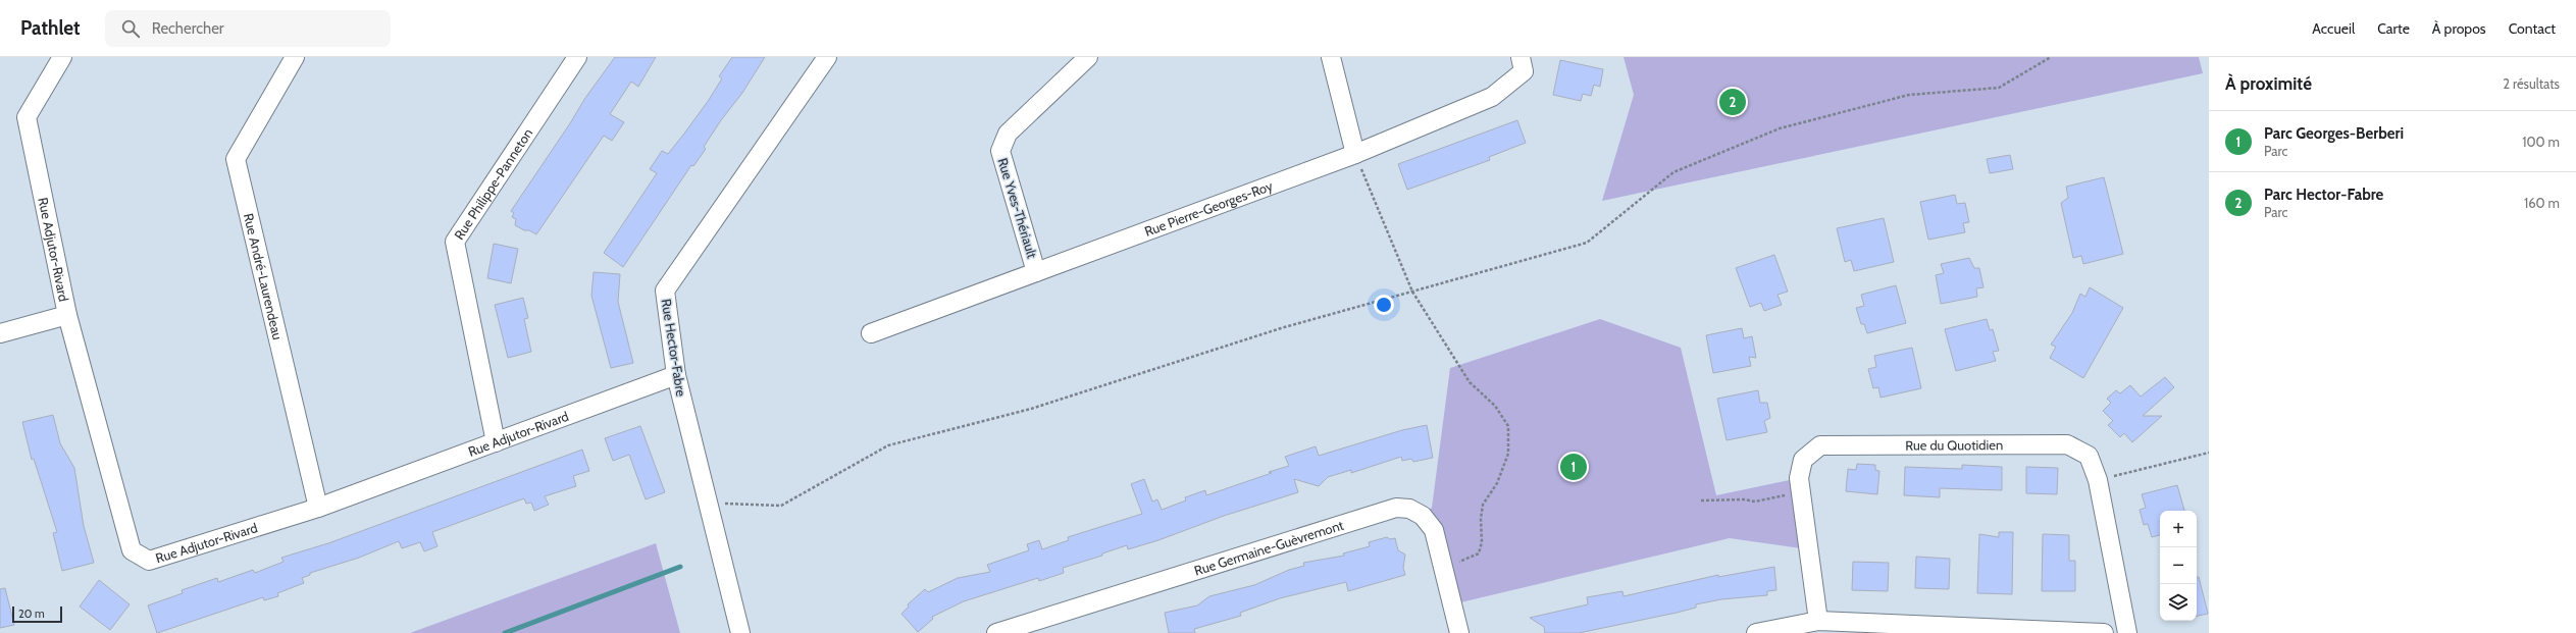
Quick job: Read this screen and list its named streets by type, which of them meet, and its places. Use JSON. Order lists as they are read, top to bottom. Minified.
{"streets":{"street":["Rue Philippe-Panneton","Rue Yves-Thériault","Rue Pierre-Georges-Roy","Rue Adjutor-Rivard","Rue André-Laurendeau","Rue Hector-Fabre","Rue du Quotidien","Rue Germaine-Guèvremont"]},"crossings":[["Rue Philippe-Panneton","Rue Adjutor-Rivard"],["Rue Yves-Thériault","Rue Pierre-Georges-Roy"],["Rue Adjutor-Rivard","Rue André-Laurendeau"],["Rue Adjutor-Rivard","Rue Hector-Fabre"]],"scale_bar":"20 m","page":{"header":"Pathlet","search":"Rechercher","nav":["Accueil","Carte","À propos","Contact"],"heading":["À proximité","2 résultats"],"pins":["2","1"],"list":[{"mark":"1","name":"Parc Georges-Berberi","note":"Parc","value":"100 m"},{"mark":"2","name":"Parc Hector-Fabre","note":"Parc","value":"160 m"}],"map_buttons":["+","−"],"scale":"20 m"}}
